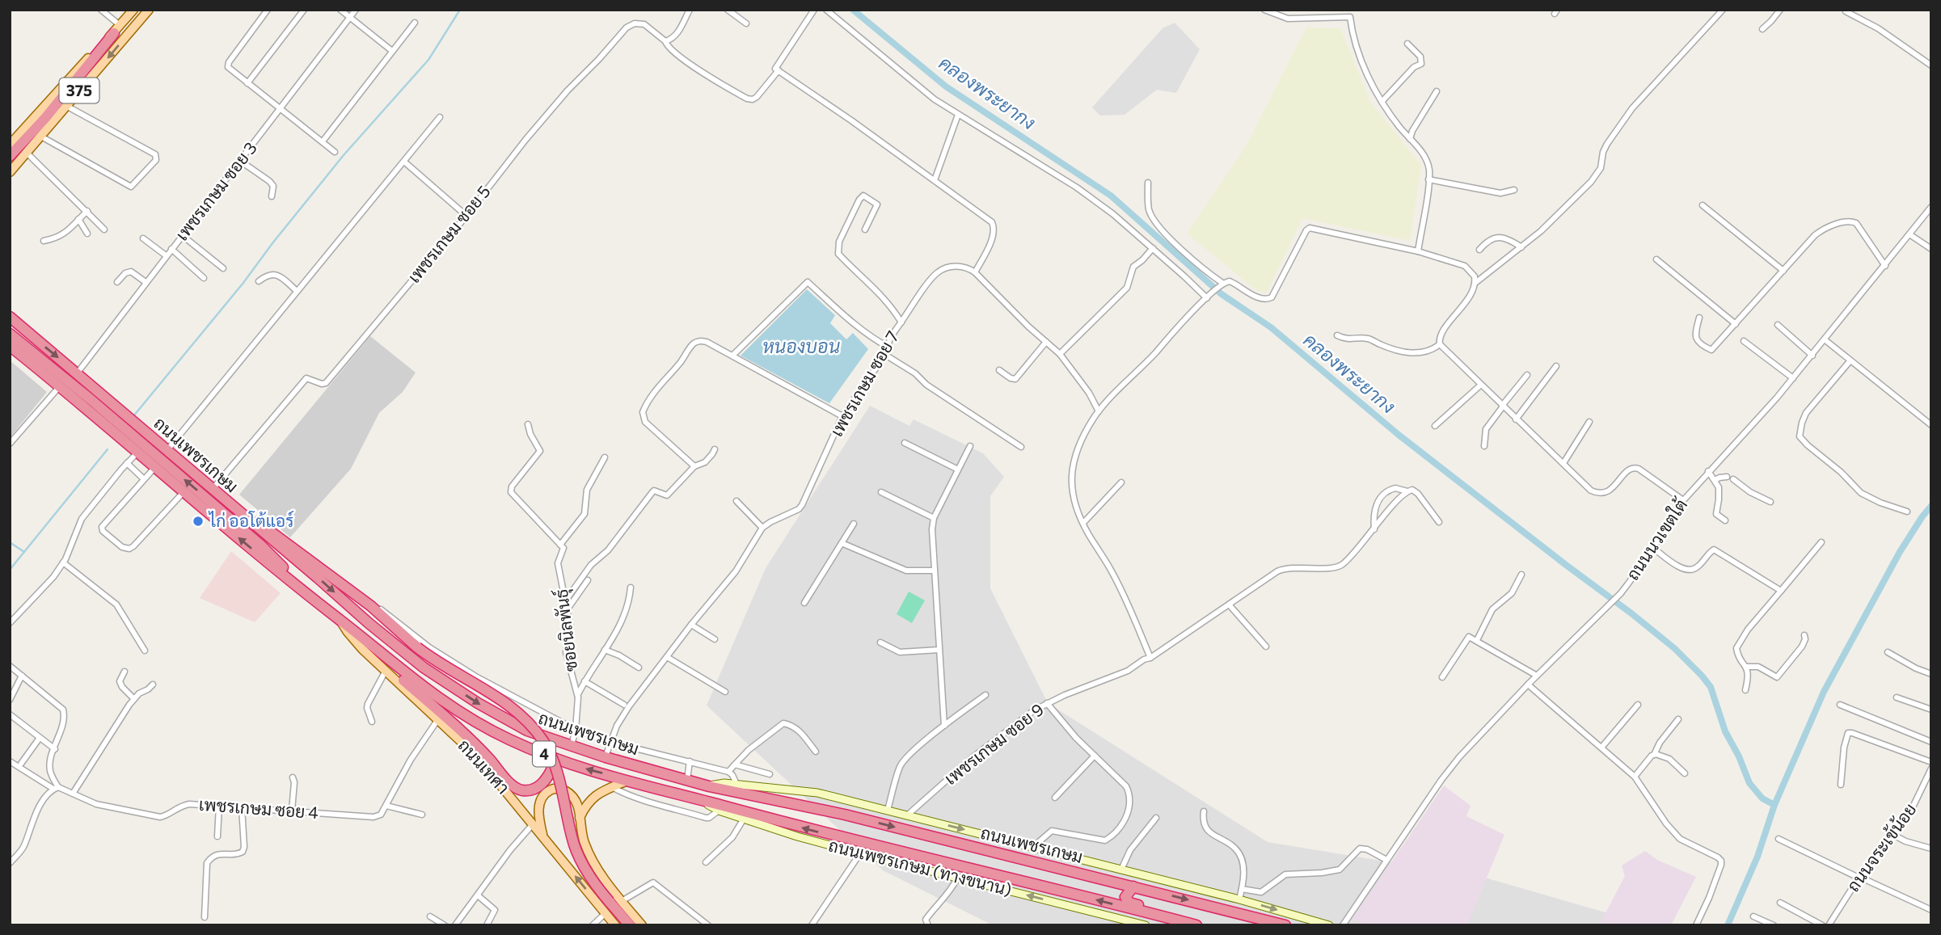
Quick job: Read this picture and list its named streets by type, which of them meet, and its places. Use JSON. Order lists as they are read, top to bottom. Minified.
{"streets":{"highway":["ถนนเพชรเกษม","4"],"main road":["375","ถนนเทศา","ถนนเพชรเกษม (ทางขนาน)"],"street":["เพชรเกษม ซอย 3","เพชรเกษม ซอย 5","เพชรเกษม ซอย 7","ถนนนวเขตใต้","ซอยนิลพันธุ์","เพชรเกษม ซอย 9","เพชรเกษม ซอย 4","ถนนจระเข้น้อย"]},"crossings":[["เพชรเกษม ซอย 3","ถนนเพชรเกษม"],["เพชรเกษม ซอย 5","ถนนเพชรเกษม"],["ถนนเพชรเกษม","ซอยนิลพันธุ์"],["ถนนเพชรเกษม","4"],["ถนนเพชรเกษม","ถนนเทศา"],["ถนนเพชรเกษม","ถนนเพชรเกษม (ทางขนาน)"],["เพชรเกษม ซอย 9","4"]],"water":["คลองพระยากง","หนองบอน"],"places":["ไก่ ออโต้แอร์"]}
